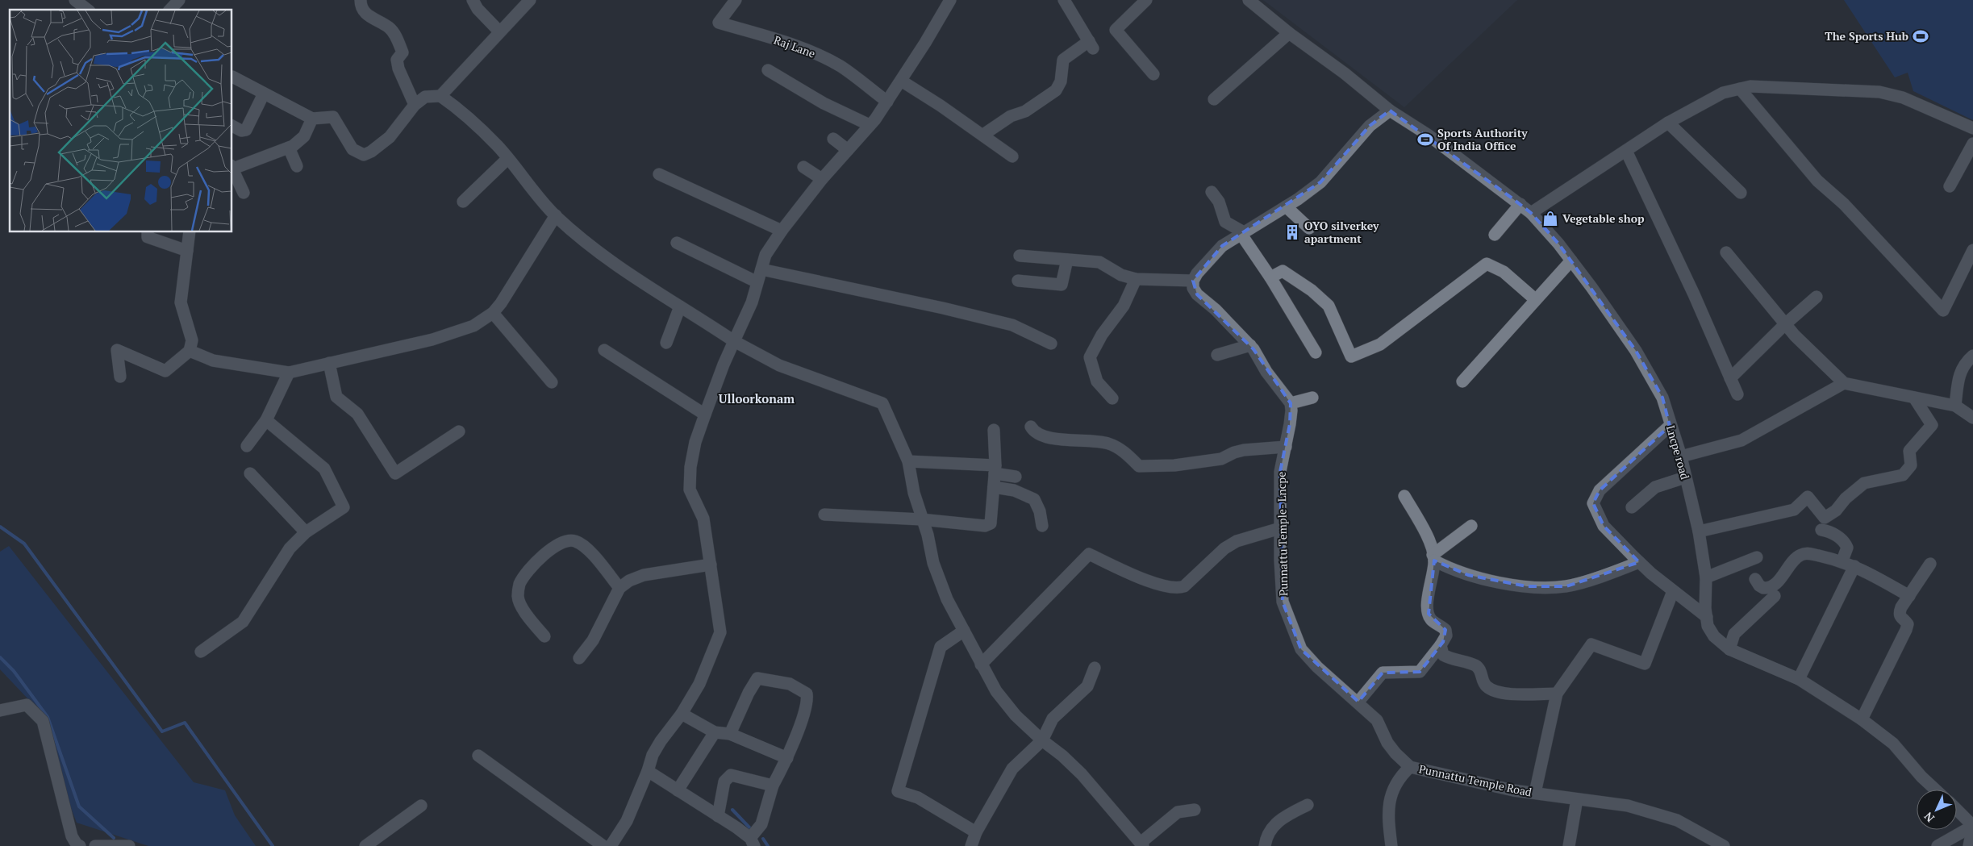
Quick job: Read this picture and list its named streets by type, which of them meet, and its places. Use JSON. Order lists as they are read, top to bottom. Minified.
{"streets":{"street":["Raj Lane","Lncpe road","Punnattu Temple- Lncpe","Punnattu Temple Road"]},"crossings":[["Punnattu Temple- Lncpe","Punnattu Temple Road"]],"districts":["Ulloorkonam"],"places":{"sports":["The Sports Hub","Sports Authority Of India Office"],"shop":["Vegetable shop"],"building":["OYO silverkey apartment"]},"north":"bottom left"}
